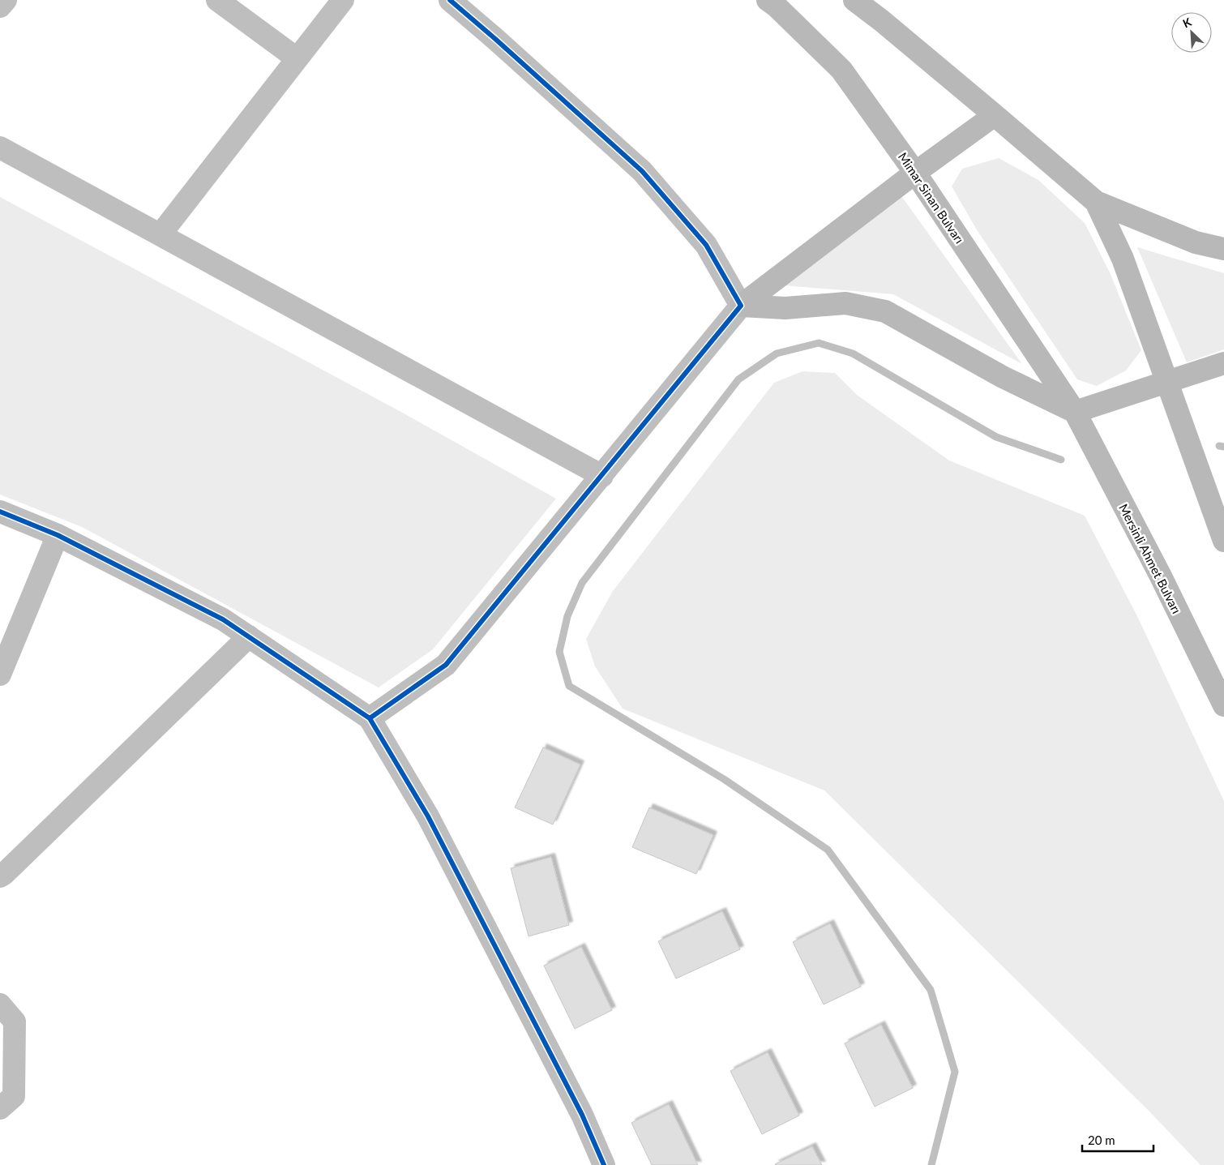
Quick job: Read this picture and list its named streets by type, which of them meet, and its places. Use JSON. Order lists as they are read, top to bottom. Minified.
{"streets":{"main road":["Mimar Sinan Bulvarı","Mersinli Ahmet Bulvarı"]},"crossings":[["Mimar Sinan Bulvarı","Mersinli Ahmet Bulvarı"]],"scale_bar":"20 m","north":"top left"}
